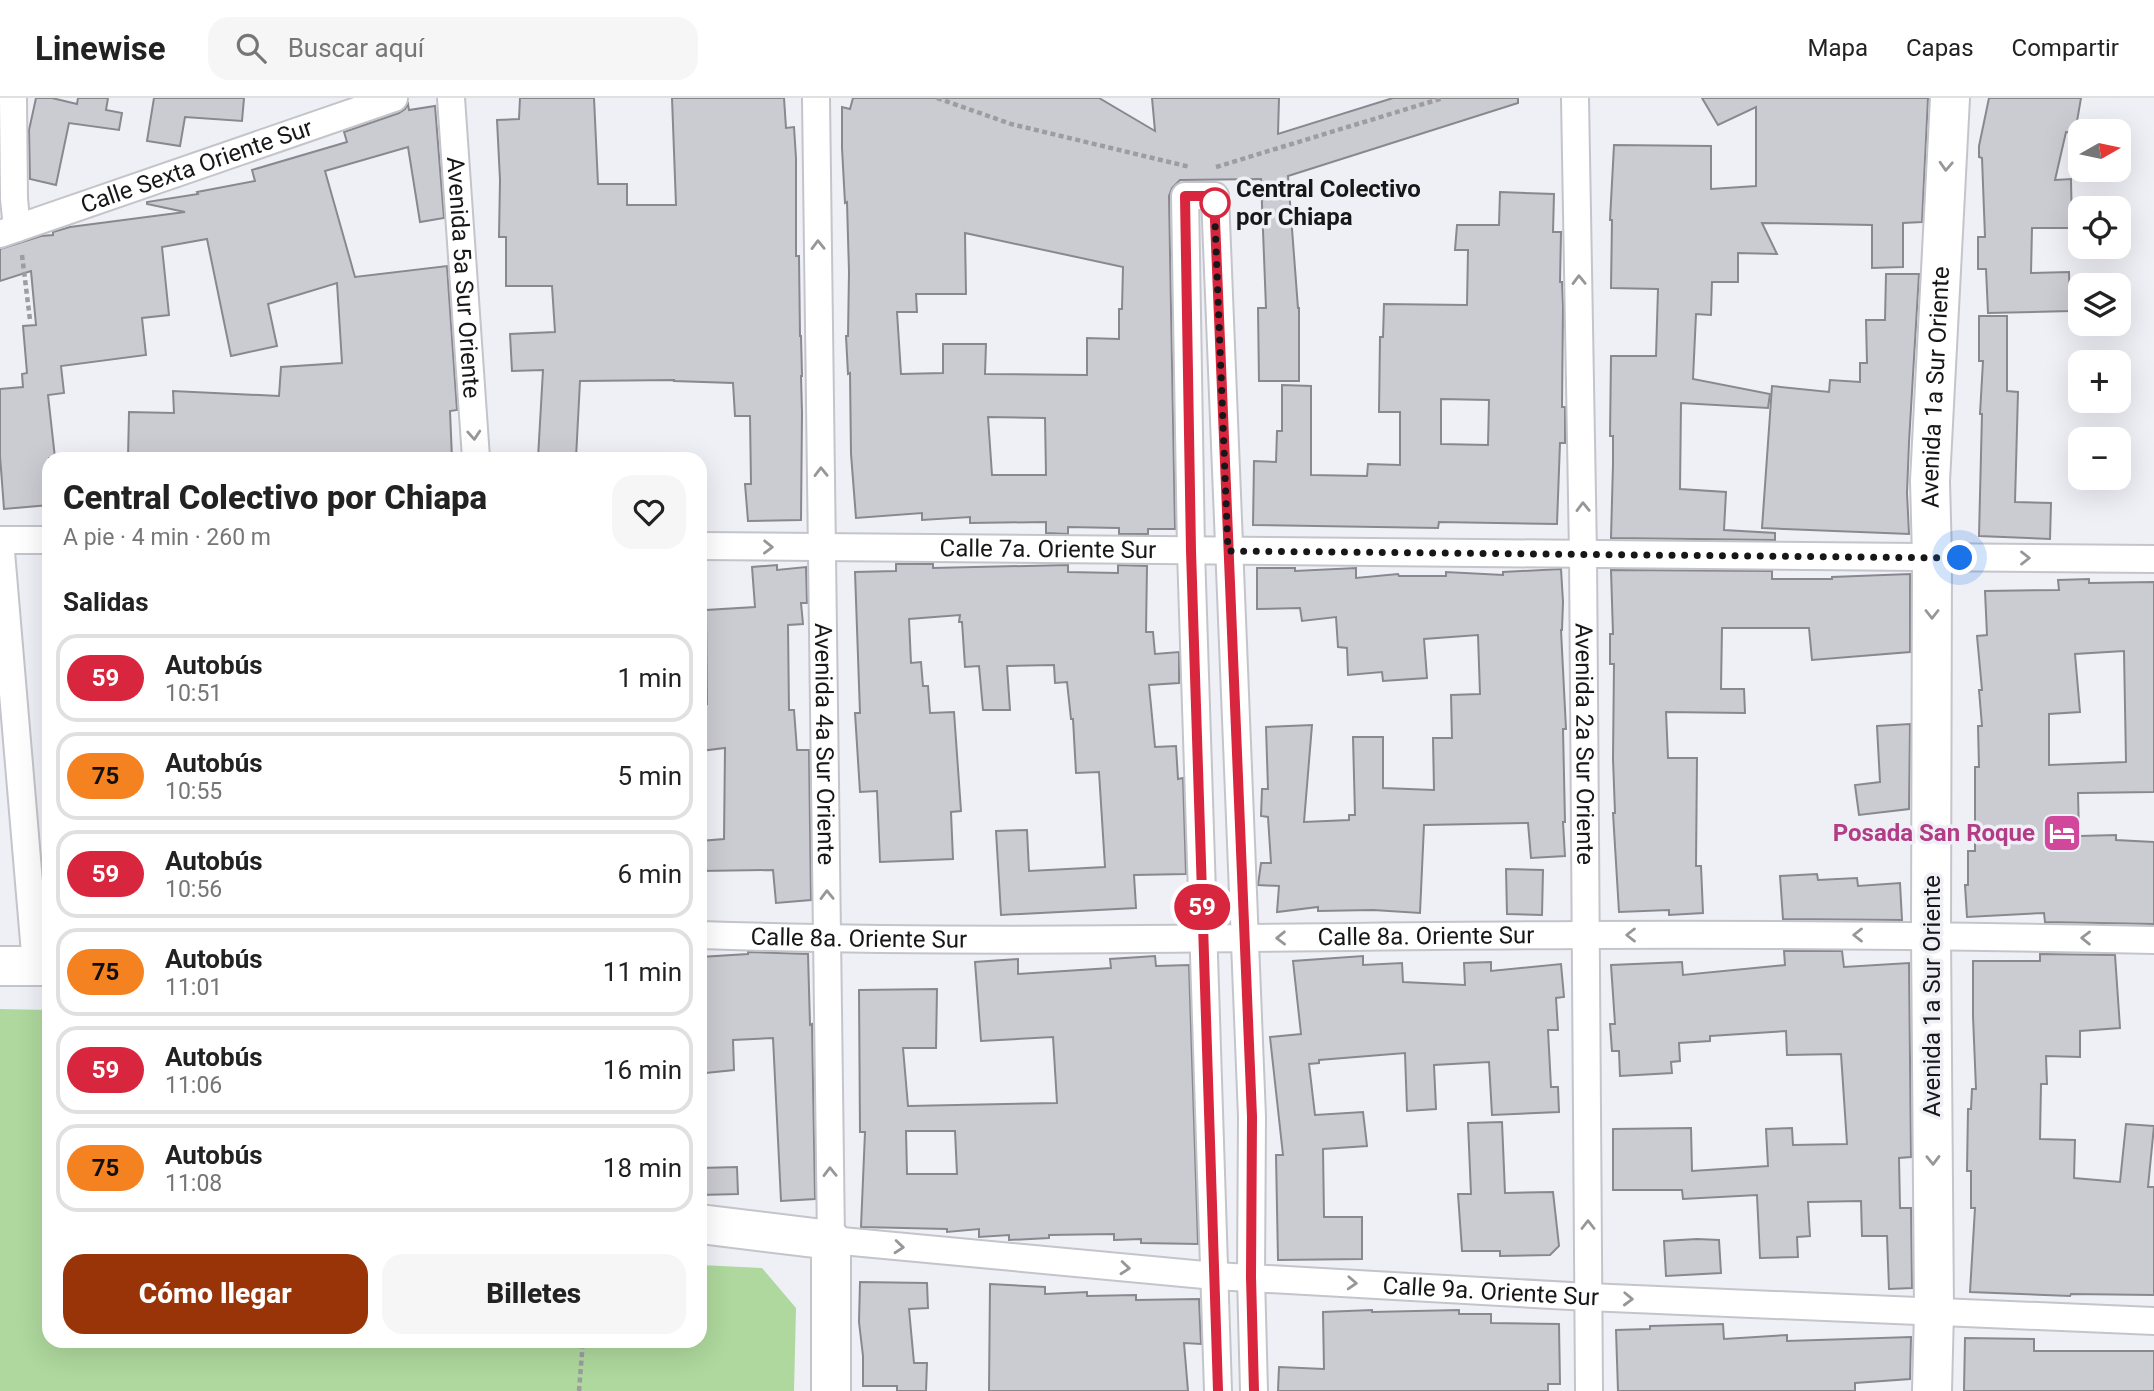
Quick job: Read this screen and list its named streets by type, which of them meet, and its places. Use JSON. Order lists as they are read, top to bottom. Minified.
{"streets":{"street":["Calle Sexta Oriente Sur","Avenida 5a Sur Oriente","Avenida 1a Sur Oriente","Calle 7a. Oriente Sur","Avenida 4a Sur Oriente","Avenida 2a Sur Oriente","Calle 8a. Oriente Sur","Calle 9a. Oriente Sur"]},"crossings":[["Avenida 1a Sur Oriente","Calle 7a. Oriente Sur"],["Avenida 1a Sur Oriente","Calle 8a. Oriente Sur"],["Avenida 1a Sur Oriente","Calle 9a. Oriente Sur"],["Calle 7a. Oriente Sur","Avenida 4a Sur Oriente"],["Calle 7a. Oriente Sur","Avenida 2a Sur Oriente"],["Avenida 4a Sur Oriente","Calle 8a. Oriente Sur"],["Avenida 4a Sur Oriente","Calle 9a. Oriente Sur"],["Avenida 2a Sur Oriente","Calle 8a. Oriente Sur"],["Avenida 2a Sur Oriente","Calle 9a. Oriente Sur"]],"one_way":["Avenida 5a Sur Oriente","Avenida 1a Sur Oriente","Avenida 4a Sur Oriente","Avenida 2a Sur Oriente","Calle 8a. Oriente Sur","Calle 9a. Oriente Sur"],"places":{"other":["Central Colectivo por Chiapa"],"hotel":["Posada San Roque"]},"lines":["bus line 59"],"north":"right","page":{"header":"Linewise","search":"Buscar aquí","nav":["Mapa","Capas","Compartir"],"on_map":"59","map_buttons":["+","−"],"heading":[["Central Colectivo por Chiapa","A pie · 4 min · 260 m"],"Salidas"],"list":[{"mark":"59","name":"Autobús","note":"10:51","value":"1 min"},{"mark":"75","name":"Autobús","note":"10:55","value":"5 min"},{"mark":"59","name":"Autobús","note":"10:56","value":"6 min"},{"mark":"75","name":"Autobús","note":"11:01","value":"11 min"},{"mark":"59","name":"Autobús","note":"11:06","value":"16 min"},{"mark":"75","name":"Autobús","note":"11:08","value":"18 min"}],"buttons":["Cómo llegar","Billetes"]}}
